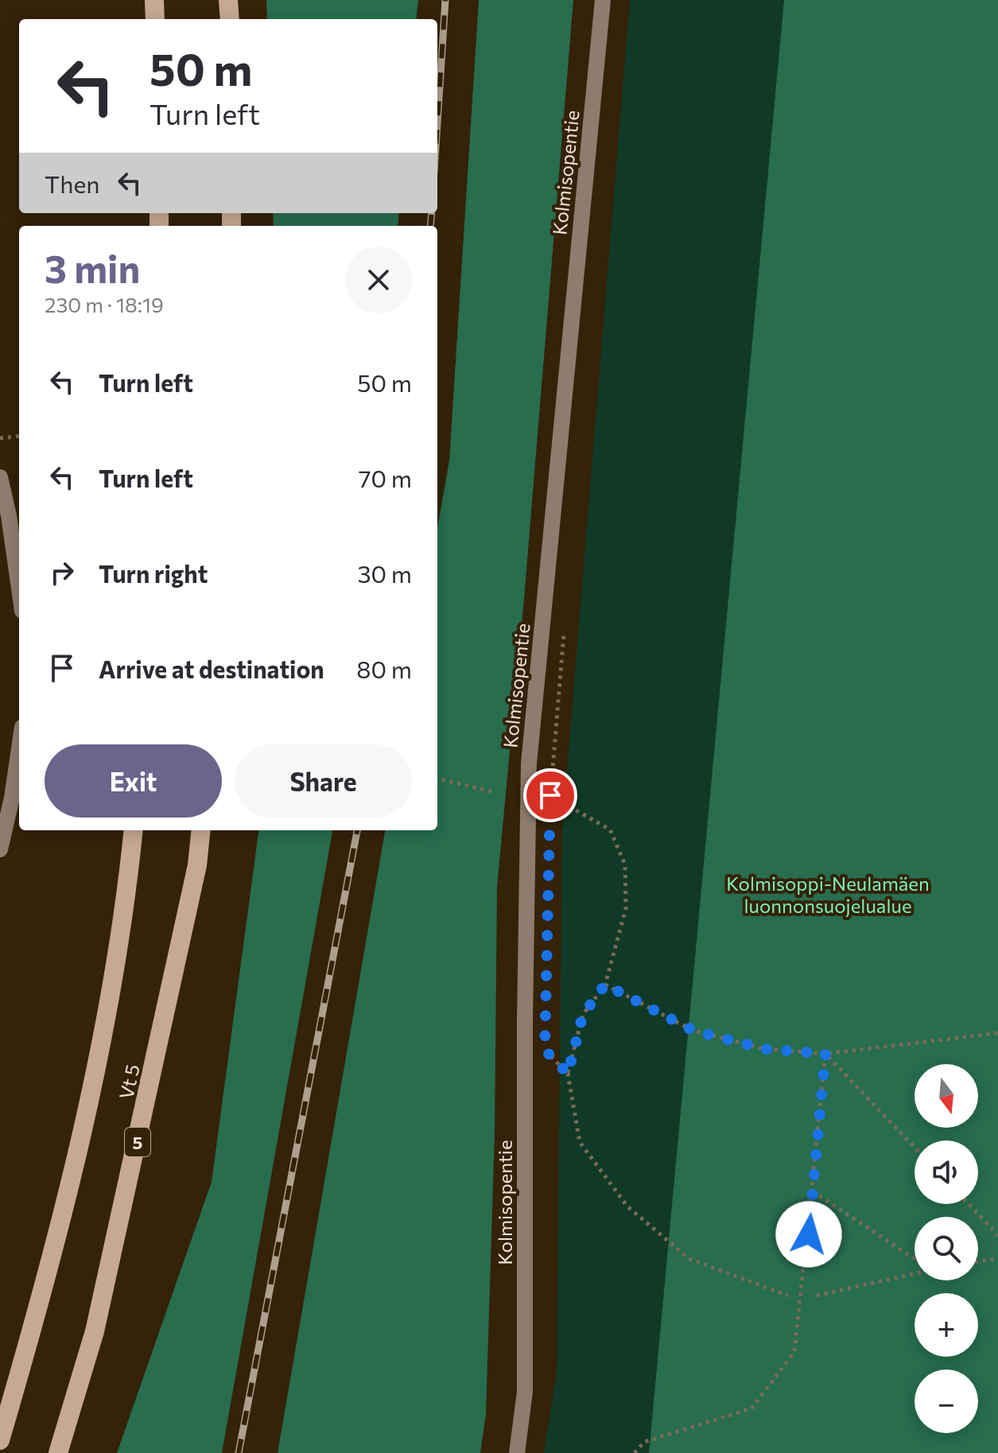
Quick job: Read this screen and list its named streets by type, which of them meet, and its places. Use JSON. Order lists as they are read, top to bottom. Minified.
{"streets":{"highway":["Vt 5","5"],"main road":["Kolmisopentie"]},"parks":["Kolmisoppi-Neulamäen luonnonsuojelualue"],"north":"bottom","page":{"turn":["50 m","Turn left"],"then":"Then","heading":["3 min","230 m · 18:19"],"list":[{"name":"Turn left","value":"50 m"},{"name":"Turn left","value":"70 m"},{"name":"Turn right","value":"30 m"},{"name":"Arrive at destination","value":"80 m"}],"buttons":["Exit","Share"],"map_buttons":["+","−"]}}
